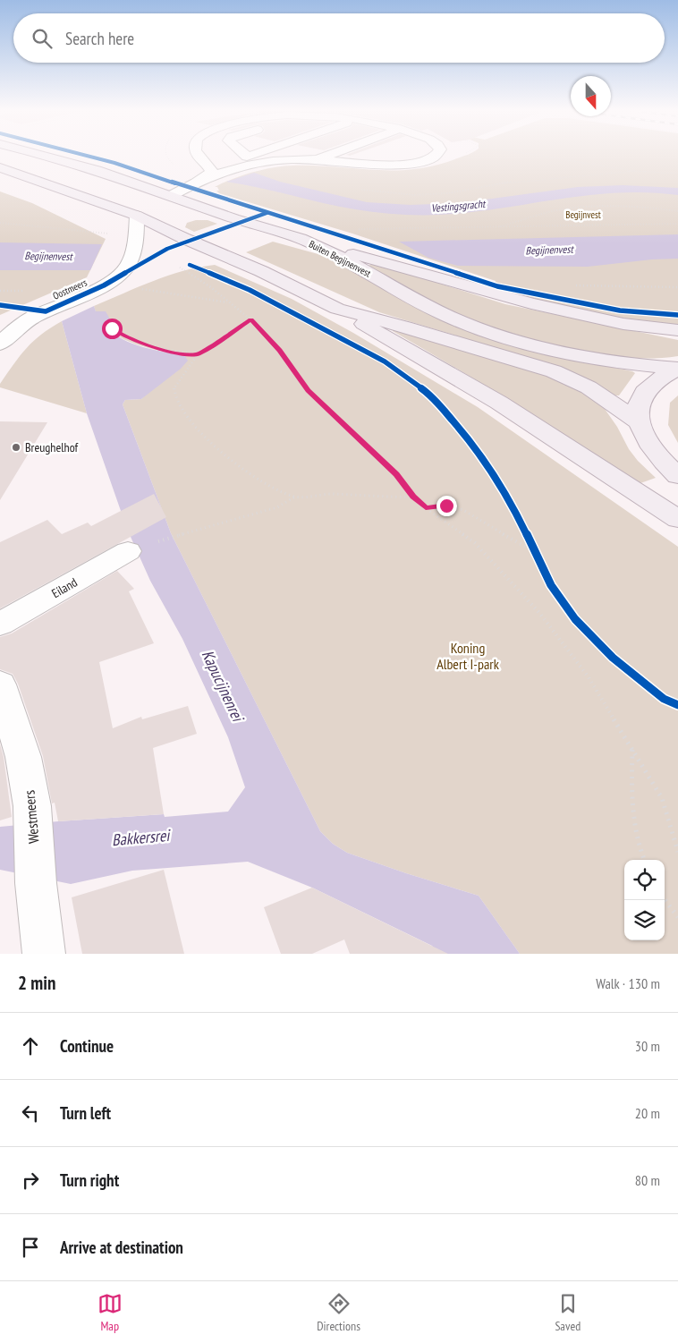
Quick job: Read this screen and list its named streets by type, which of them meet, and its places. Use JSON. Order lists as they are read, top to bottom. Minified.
{"streets":{"main road":["Buiten Begijnenvest"],"street":["Oostmeers","Eiland","Westmeers"]},"water":["Vestingsgracht","Begijnenvest","Kapucijnenrei","Bakkersrei"],"parks":["Begijnvest","Koning Albert I-park"],"places":["Breughelhof"],"north":"bottom","page":{"search":"Search here","heading":["2 min","Walk · 130 m"],"list":[["Continue","30 m"],["Turn left","20 m"],["Turn right","80 m"],"Arrive at destination"],"nav":["Map","Directions","Saved"]}}
